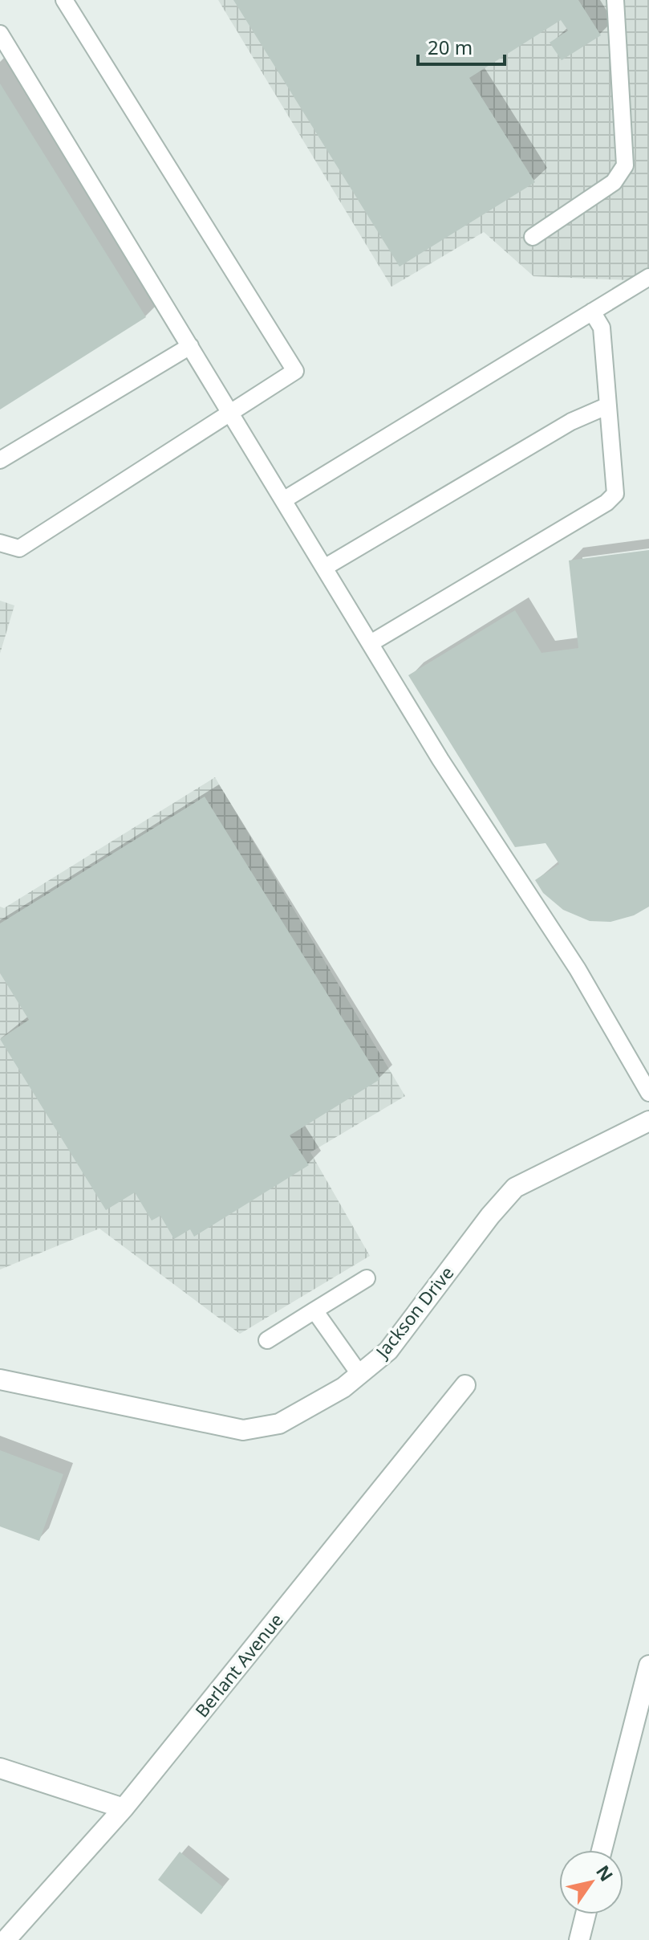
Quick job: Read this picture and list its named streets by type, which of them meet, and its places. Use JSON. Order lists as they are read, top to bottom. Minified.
{"streets":{"street":["Jackson Drive","Berlant Avenue"]},"scale_bar":"20 m","north":"top right"}
